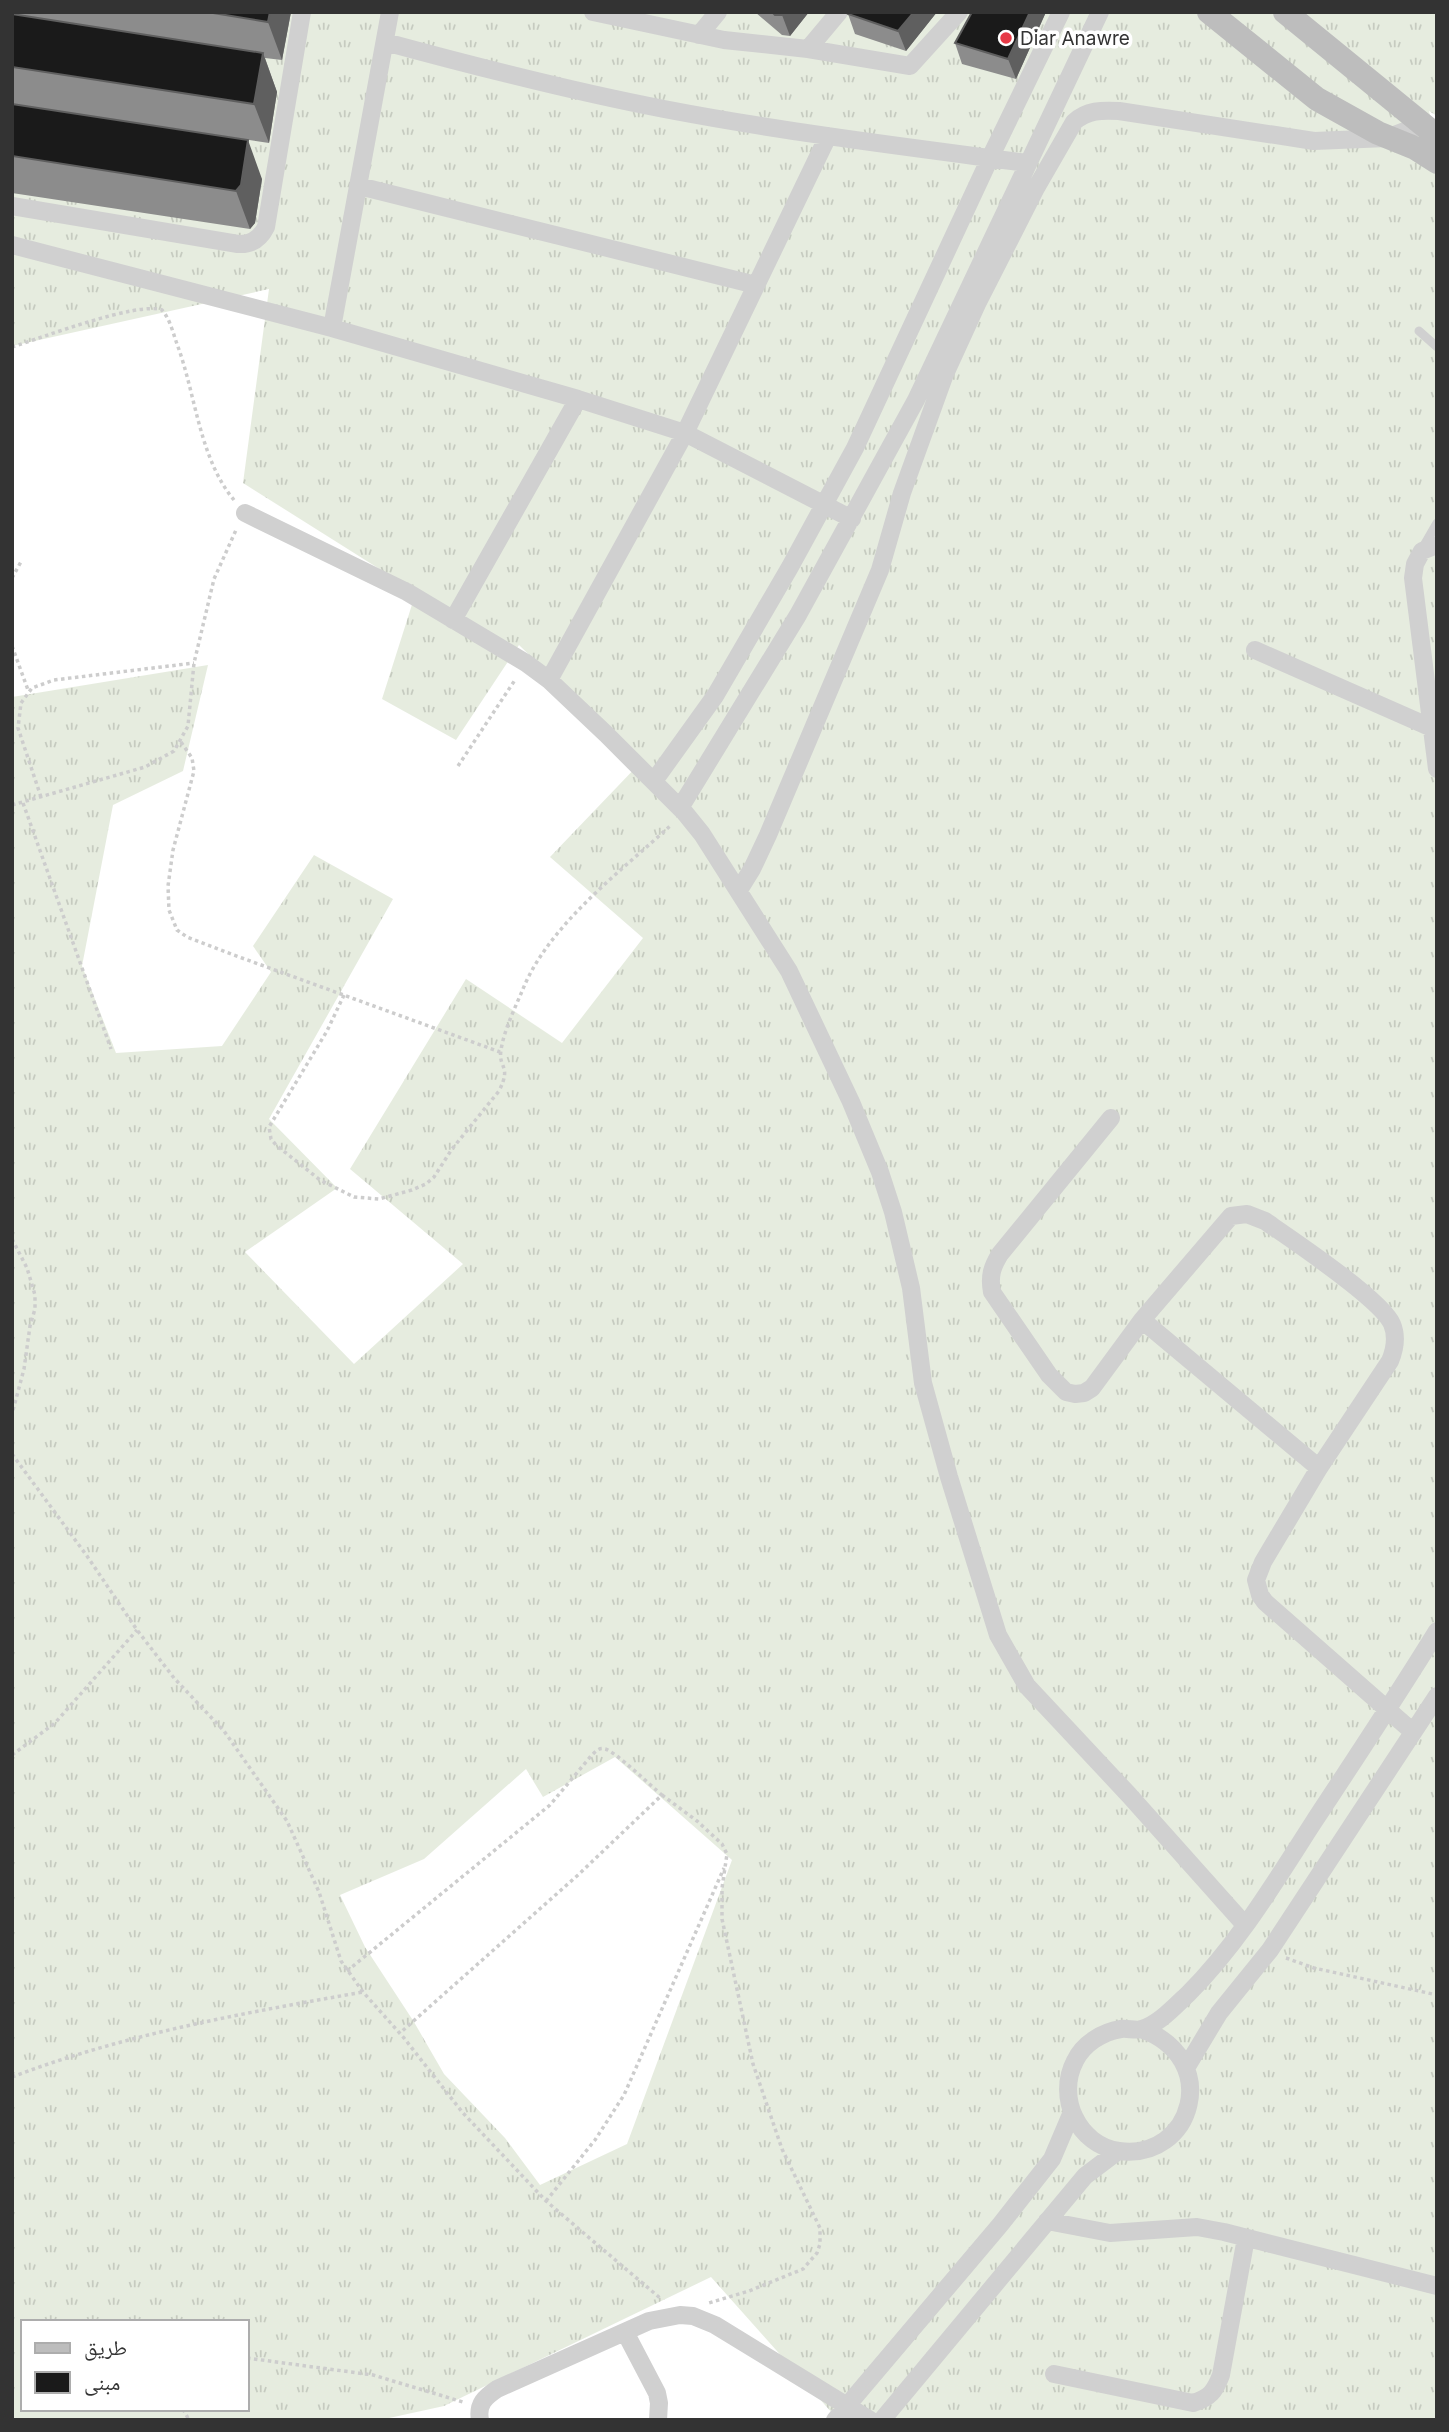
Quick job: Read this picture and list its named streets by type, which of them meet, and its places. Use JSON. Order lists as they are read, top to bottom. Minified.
{"places":["Diar Anawre"],"legend":["طريق","مبنى"]}
